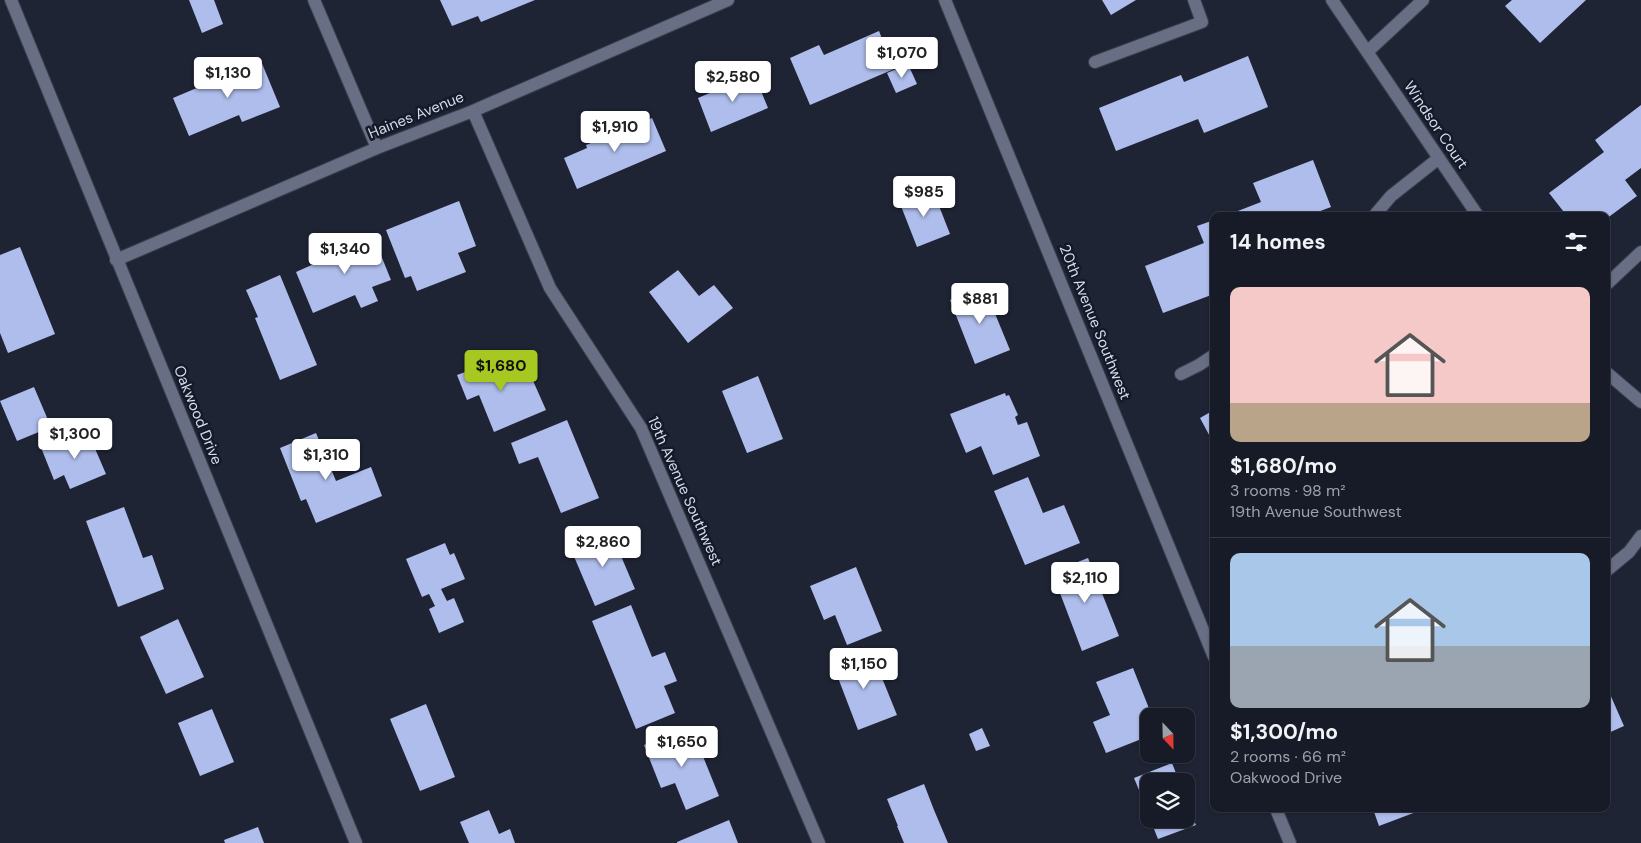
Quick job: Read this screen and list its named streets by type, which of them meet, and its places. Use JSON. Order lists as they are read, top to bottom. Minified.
{"streets":{"street":["Haines Avenue","Windsor Court","20th Avenue Southwest","Oakwood Drive","19th Avenue Southwest"]},"crossings":[["Haines Avenue","Oakwood Drive"],["Haines Avenue","19th Avenue Southwest"]],"north":"bottom","page":{"price":["$1,070","$1,130","$2,580","$1,910","$985","$1,340","$881","$1,680","$1,300","$1,310","$2,860","$2,110","$1,150","$1,650"],"heading":"14 homes","list":[{"name":"$1,680/mo","note":"3 rooms · 98 m² · 19th Avenue Southwest"},{"name":"$1,300/mo","note":"2 rooms · 66 m² · Oakwood Drive"}]}}
